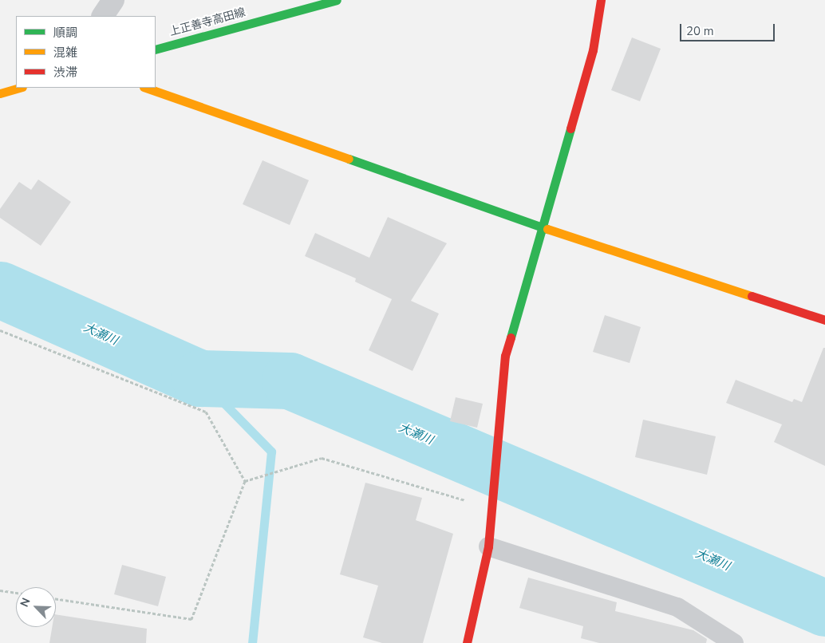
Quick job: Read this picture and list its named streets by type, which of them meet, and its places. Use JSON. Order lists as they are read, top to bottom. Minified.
{"streets":{"street":["上正善寺高田線"]},"water":["大瀬川"],"legend":["順調","混雑","渋滞"],"scale_bar":"20 m","north":"top left"}
